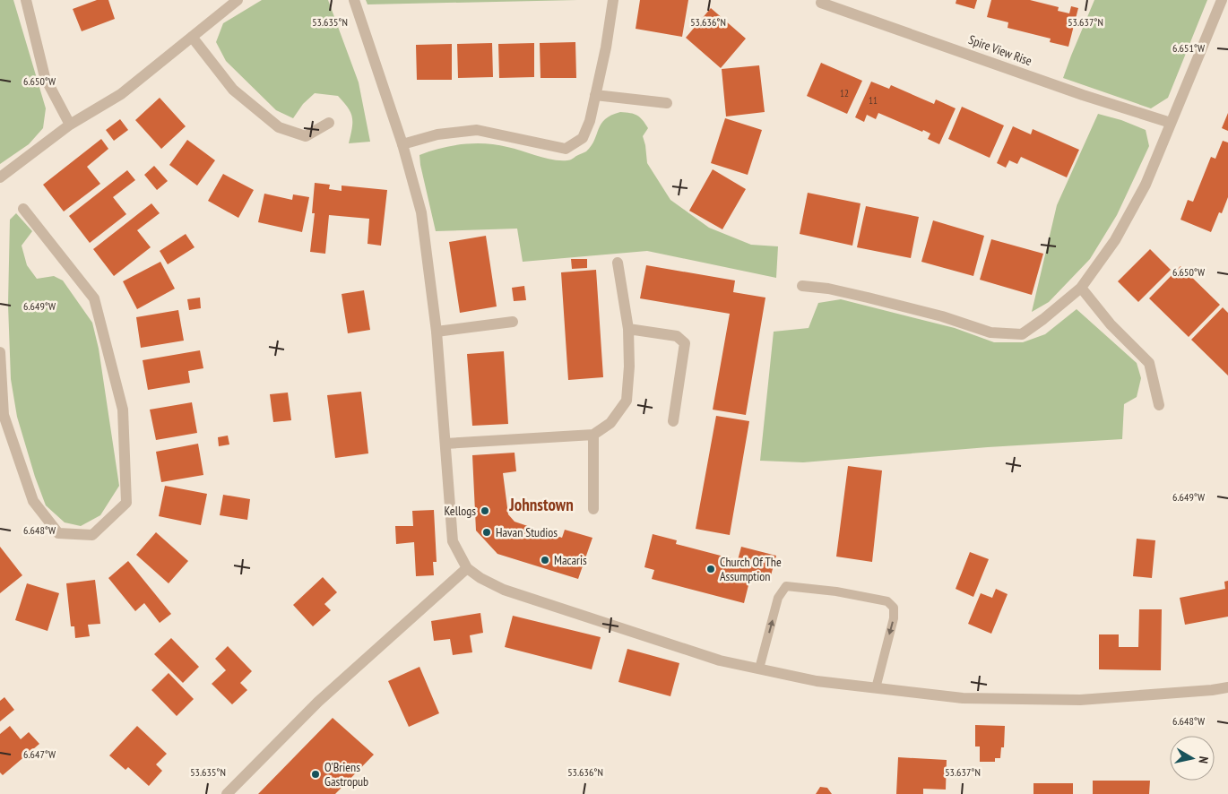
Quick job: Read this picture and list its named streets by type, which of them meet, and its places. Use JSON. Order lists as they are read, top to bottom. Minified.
{"streets":{"street":["Spire View Rise"]},"districts":["Johnstown"],"places":["Kellogs","Havan Studios","Macaris","Church Of The Assumption","O'Briens Gastropub"],"house_numbers":["12","11"],"north":"right","coordinates":["53.635°N","53.636°N","53.637°N","6.651°W","6.650°W","6.649°W","6.648°W","6.647°W"]}
